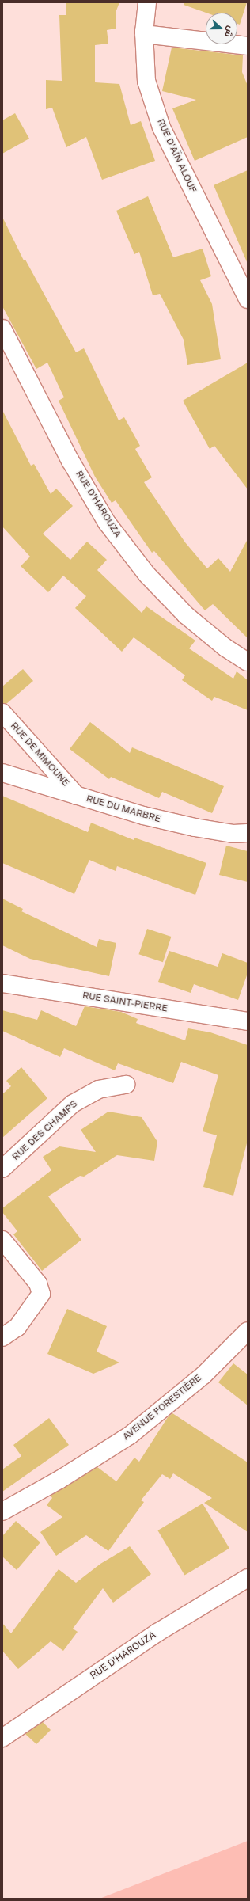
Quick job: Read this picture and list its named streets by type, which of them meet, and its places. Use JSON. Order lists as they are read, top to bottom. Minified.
{"streets":{"street":["RUE D'AÏN ALOUF","RUE D'HAROUZA","RUE DE MIMOUNE","RUE DU MARBRE","RUE SAINT-PIERRE","RUE DES CHAMPS","AVENUE FORESTIÈRE"]},"crossings":[["RUE DE MIMOUNE","RUE DU MARBRE"]],"north":"right"}
